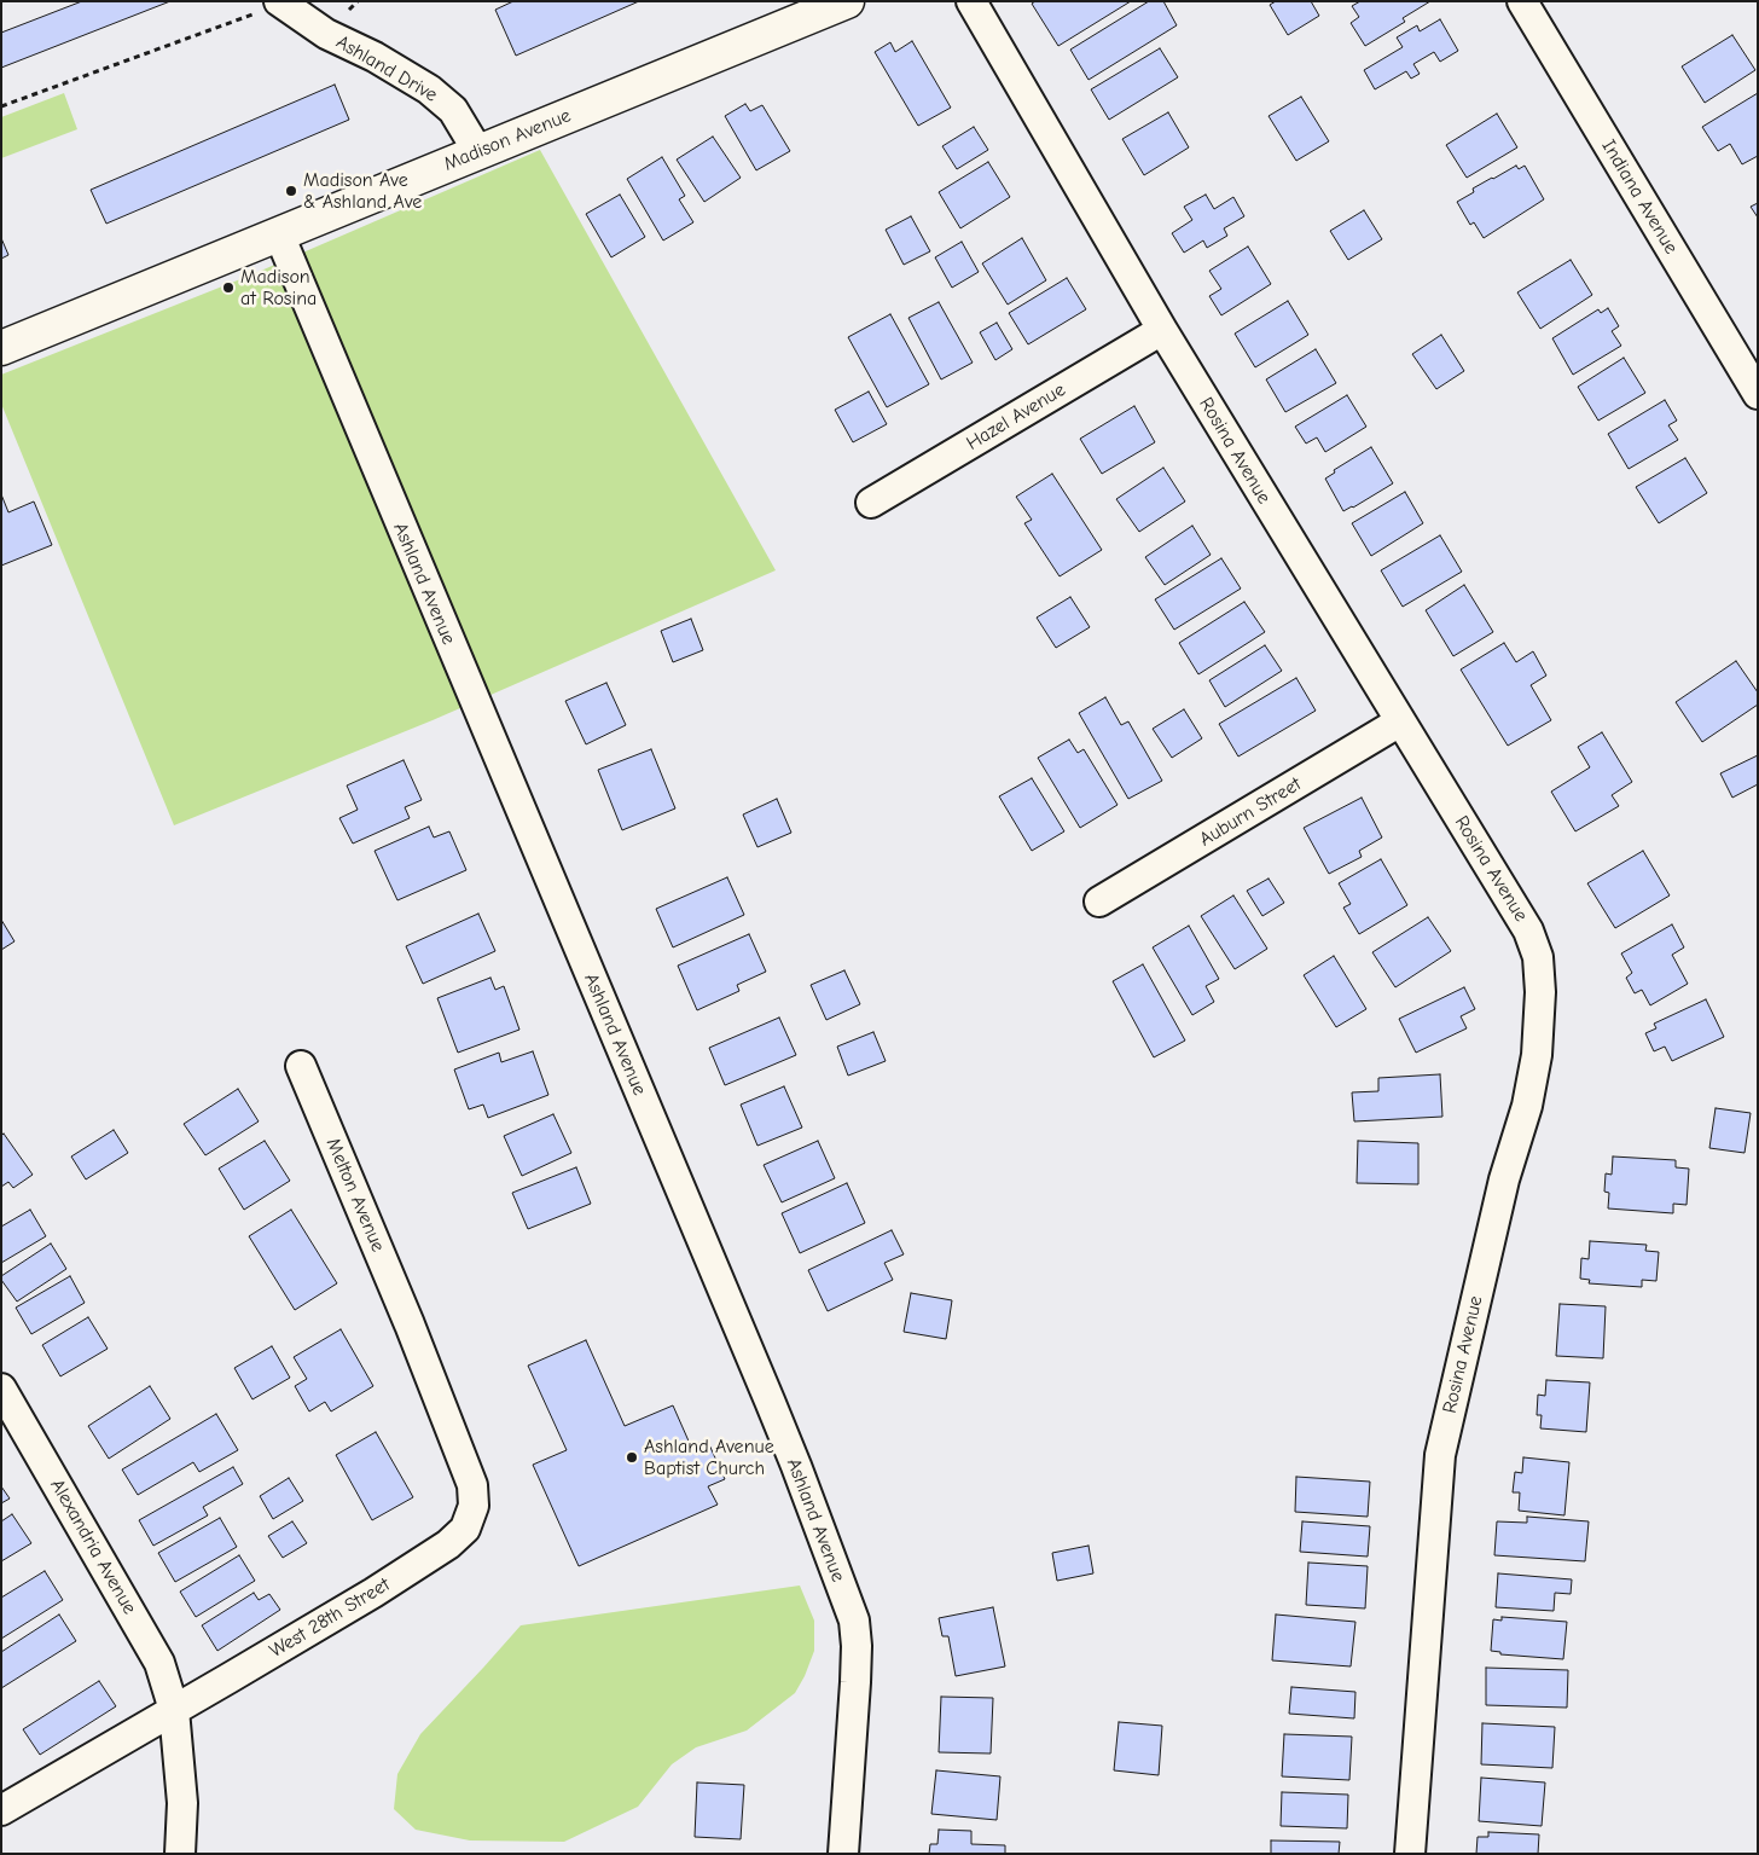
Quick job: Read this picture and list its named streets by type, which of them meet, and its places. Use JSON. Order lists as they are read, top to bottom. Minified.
{"streets":{"main road":["Madison Avenue"],"street":["Ashland Drive","Indiana Avenue","Hazel Avenue","Rosina Avenue","Ashland Avenue","Auburn Street","Melton Avenue","Alexandria Avenue","West 28th Street"]},"crossings":[["Ashland Drive","Madison Avenue"],["Madison Avenue","Ashland Avenue"],["Hazel Avenue","Rosina Avenue"],["Rosina Avenue","Auburn Street"],["Melton Avenue","West 28th Street"],["Alexandria Avenue","West 28th Street"]],"places":["Madison Ave & Ashland Ave","Madison at Rosina","Ashland Avenue Baptist Church"]}
